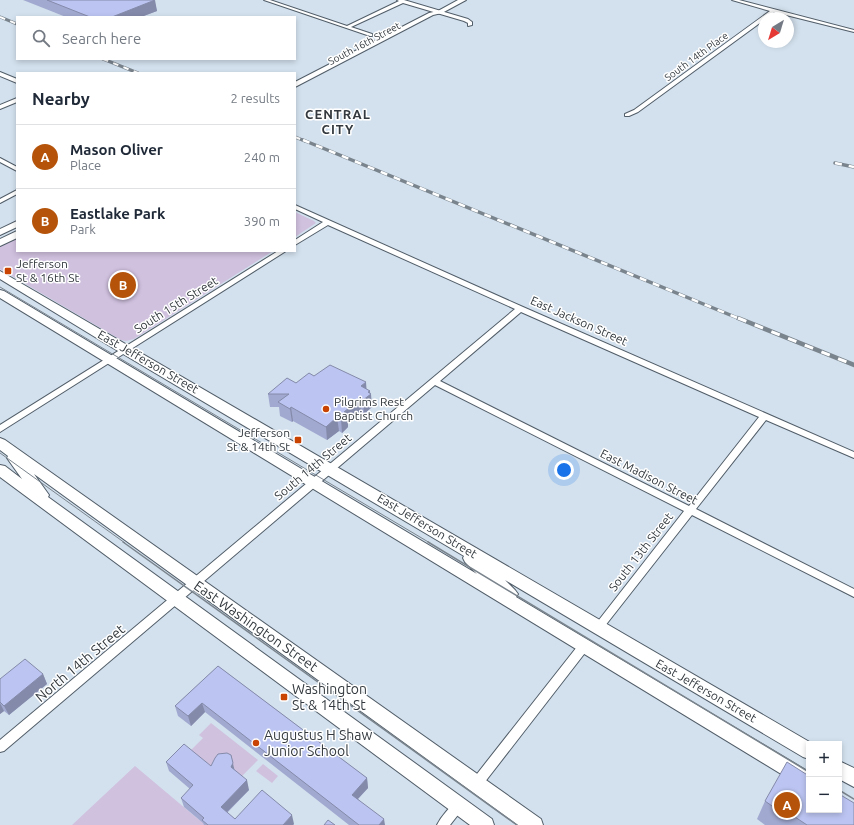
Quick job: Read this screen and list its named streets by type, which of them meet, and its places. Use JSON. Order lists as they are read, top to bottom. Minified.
{"streets":{"main road":["South 16th Street","East Jefferson Street","East Washington Street"],"street":["South 14th Place","South 15th Street","East Jackson Street","South 14th Street","East Madison Street","South 13th Street","North 14th Street"]},"crossings":[["South 15th Street","East Jefferson Street"],["East Jackson Street","South 14th Street"],["East Jackson Street","South 13th Street"],["East Jefferson Street","South 14th Street"],["East Jefferson Street","South 13th Street"],["South 14th Street","East Madison Street"],["South 14th Street","East Washington Street"],["South 14th Street","North 14th Street"],["East Madison Street","South 13th Street"],["East Washington Street","North 14th Street"]],"districts":["CENTRAL CITY"],"places":{"transit":["Jefferson St & 16th St","Jefferson St & 14th St","Washington St & 14th St"],"other":["Pilgrims Rest Baptist Church","Augustus H Shaw Junior School"]},"north":"bottom left","page":{"search":"Search here","heading":["Nearby","2 results"],"list":[{"mark":"A","name":"Mason Oliver","note":"Place","value":"240 m"},{"mark":"B","name":"Eastlake Park","note":"Park","value":"390 m"}],"pins":["B","A"],"map_buttons":["+","−"]}}
